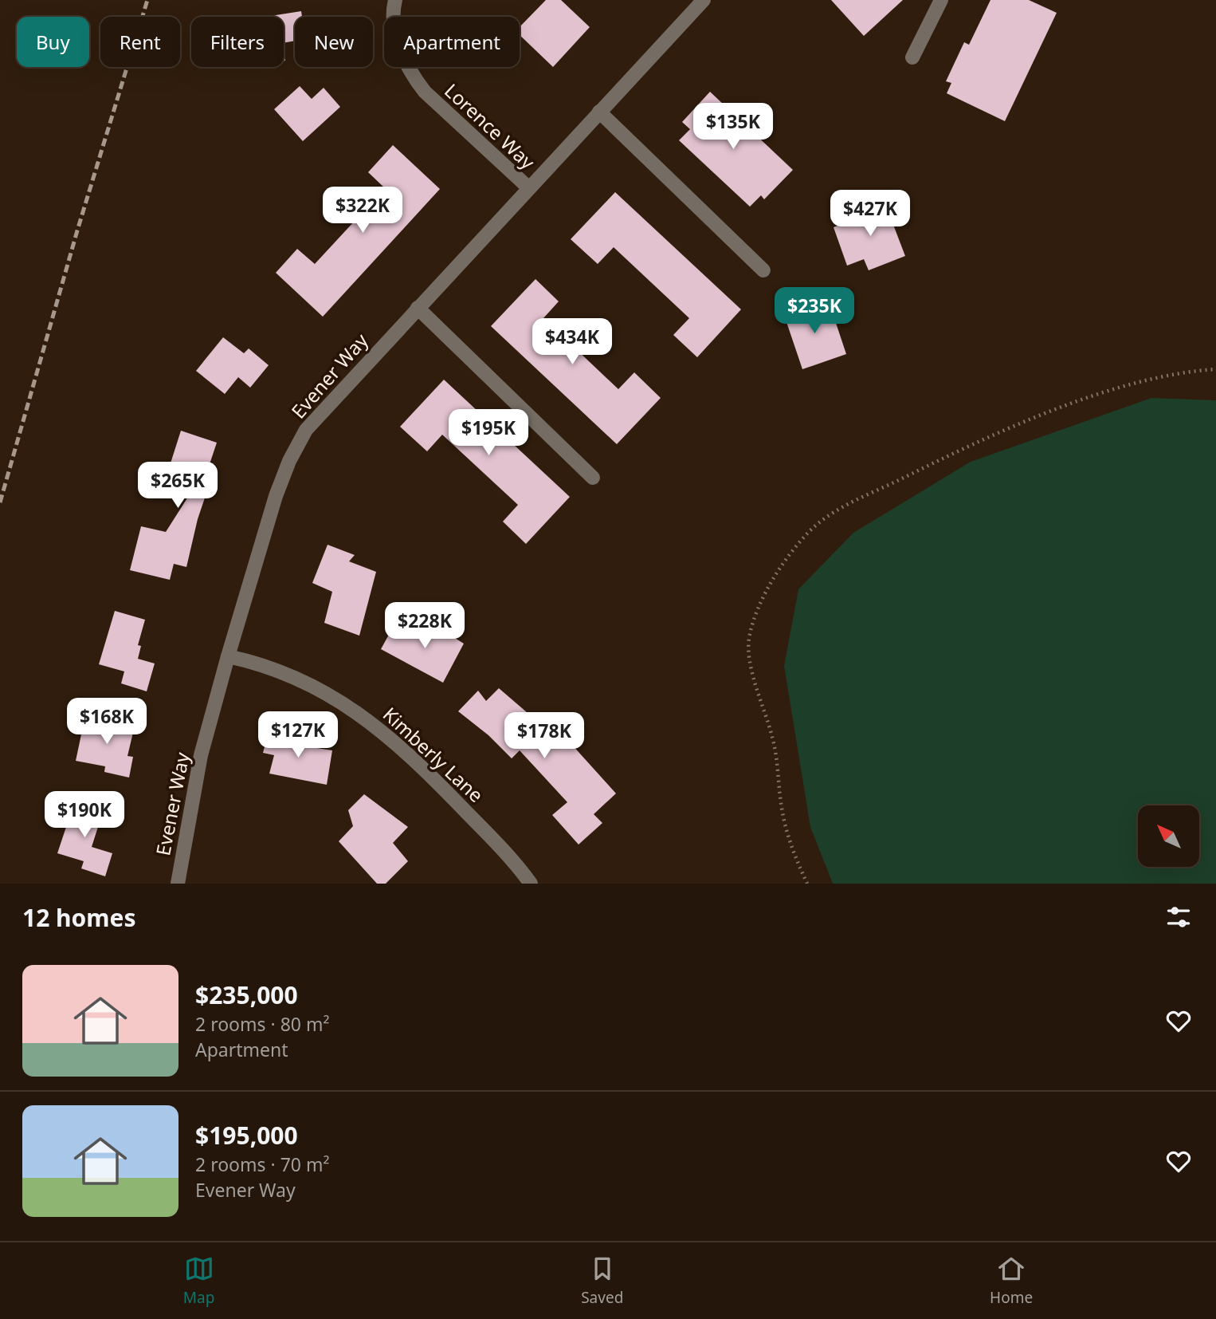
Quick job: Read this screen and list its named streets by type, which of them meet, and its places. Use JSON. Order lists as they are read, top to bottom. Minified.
{"streets":{"street":["Lorence Way","Evener Way","Kimberly Lane"]},"crossings":[["Lorence Way","Evener Way"],["Evener Way","Kimberly Lane"]],"north":"top left","page":{"chip":["Buy","Rent","Filters","New","Apartment"],"price":["$135K","$322K","$427K","$235K","$434K","$195K","$265K","$228K","$168K","$127K","$178K","$190K"],"heading":"12 homes","list":[{"name":"$235,000","note":"2 rooms · 80 m² · Apartment"},{"name":"$195,000","note":"2 rooms · 70 m² · Evener Way"}],"tabs":["Map","Saved","Home"]}}
